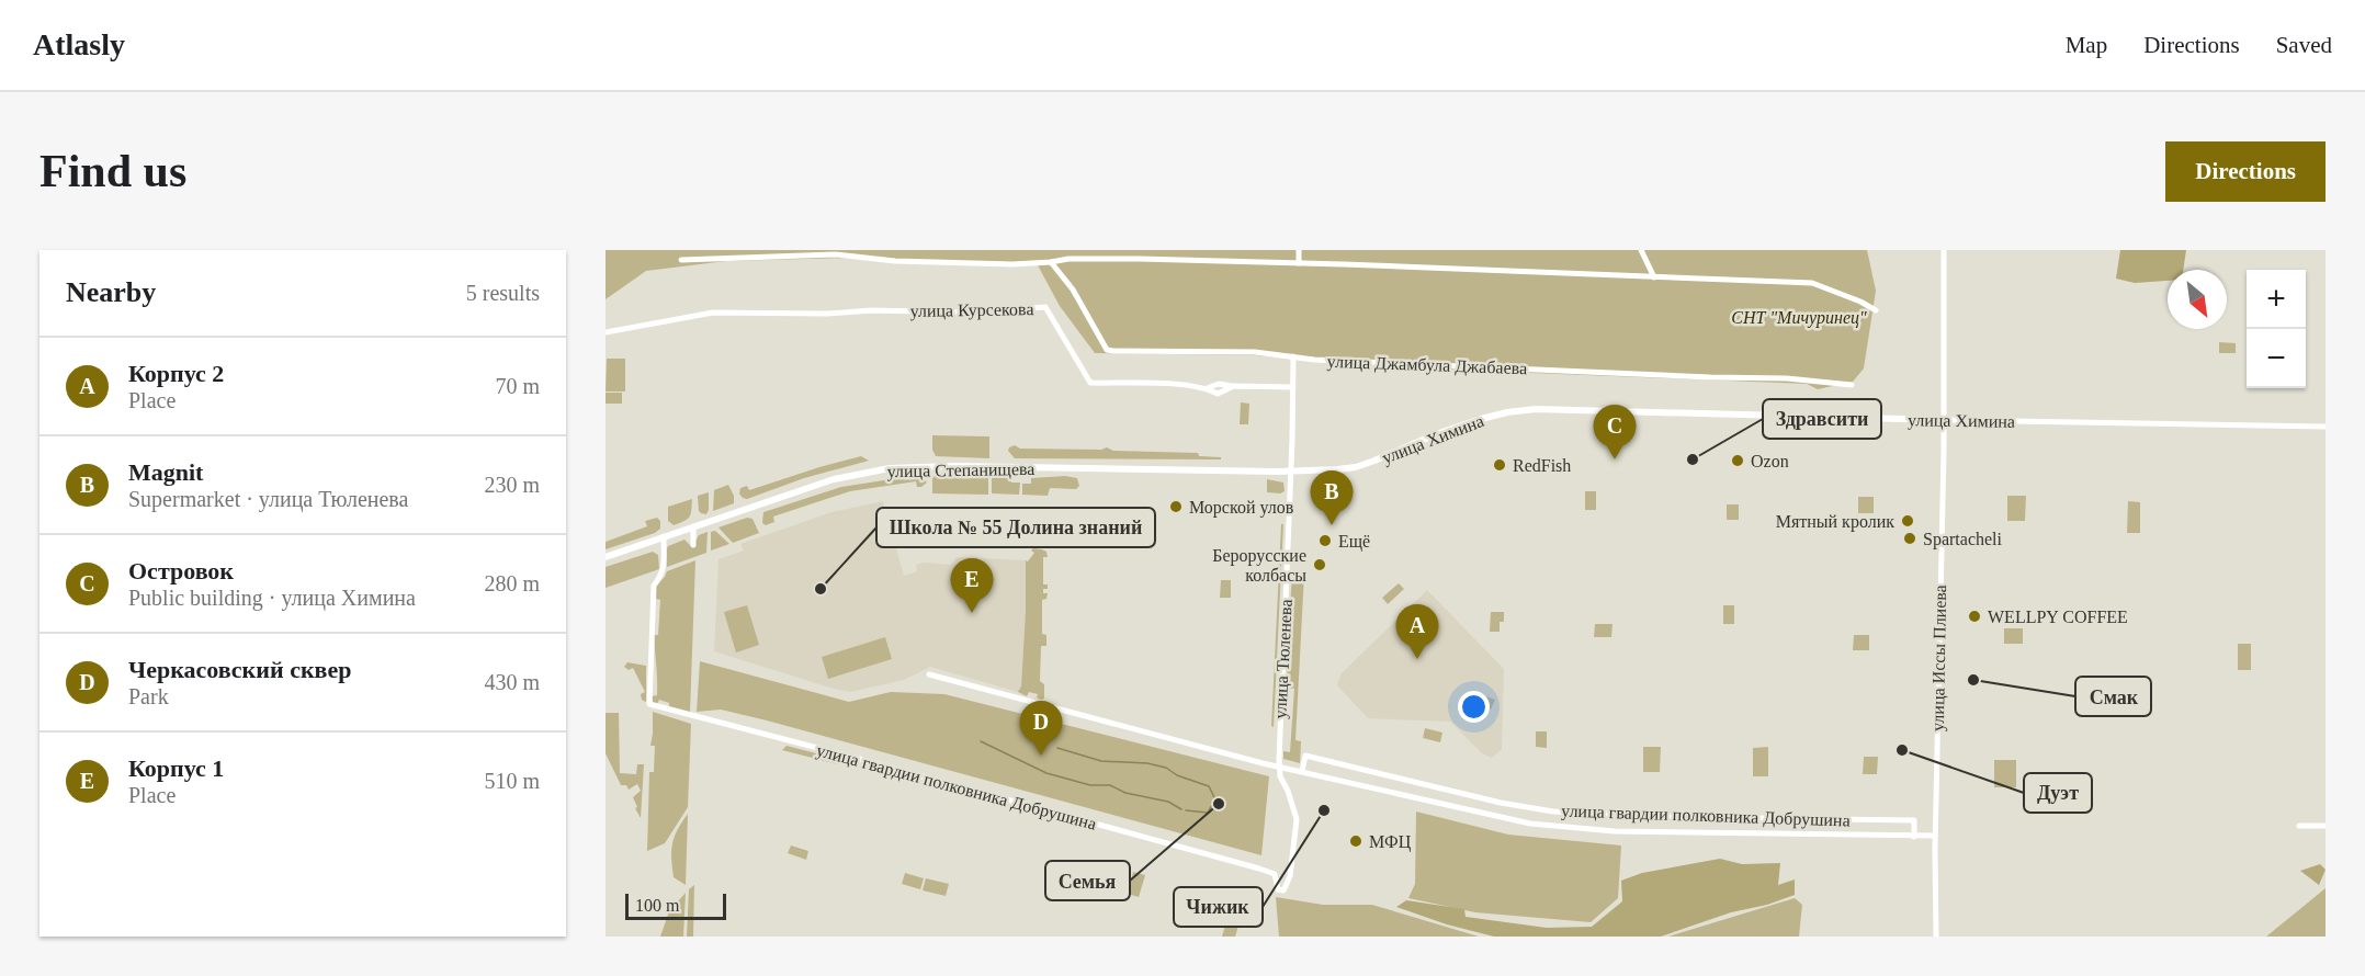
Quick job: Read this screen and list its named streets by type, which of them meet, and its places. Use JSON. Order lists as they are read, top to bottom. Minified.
{"streets":{"street":["улица Курсекова","улица Джамбула Джабаева","улица Химина","улица Степанищева","улица Иссы Плиева","улица Тюленева","улица гвардии полковника Добрушина"]},"crossings":[["улица Курсекова","улица Тюленева"],["улица Джамбула Джабаева","улица Тюленева"],["улица Химина","улица Степанищева"],["улица Химина","улица Иссы Плиева"],["улица Химина","улица Тюленева"],["улица Степанищева","улица Тюленева"],["улица Степанищева","улица гвардии полковника Добрушина"],["улица Иссы Плиева","улица гвардии полковника Добрушина"],["улица Тюленева","улица гвардии полковника Добрушина"]],"parks":["СНТ \"Мичуринец\""],"places":["Здравсити","Ozon","RedFish","Морской улов","Мятный кролик","Spartacheli","Ещё","Берорусские колбасы","Школа № 55 Долина знаний","WELLPY COFFEE","Смак","Дуэт","Семья","Чижик","МФЦ"],"scale_bar":"100 m","north":"bottom right","page":{"header":"Atlasly","nav":["Map","Directions","Saved"],"buttons":"Directions","title":"Find us","heading":["Nearby","5 results"],"map_buttons":["+","−"],"list":[{"mark":"A","name":"Корпус 2","note":"Place","value":"70 m"},{"mark":"B","name":"Magnit","note":"Supermarket · улица Тюленева","value":"230 m"},{"mark":"C","name":"Островок","note":"Public building · улица Химина","value":"280 m"},{"mark":"D","name":"Черкасовский сквер","note":"Park","value":"430 m"},{"mark":"E","name":"Корпус 1","note":"Place","value":"510 m"}],"pins":["C","B","E","A","D"],"scale":"100 m"}}
